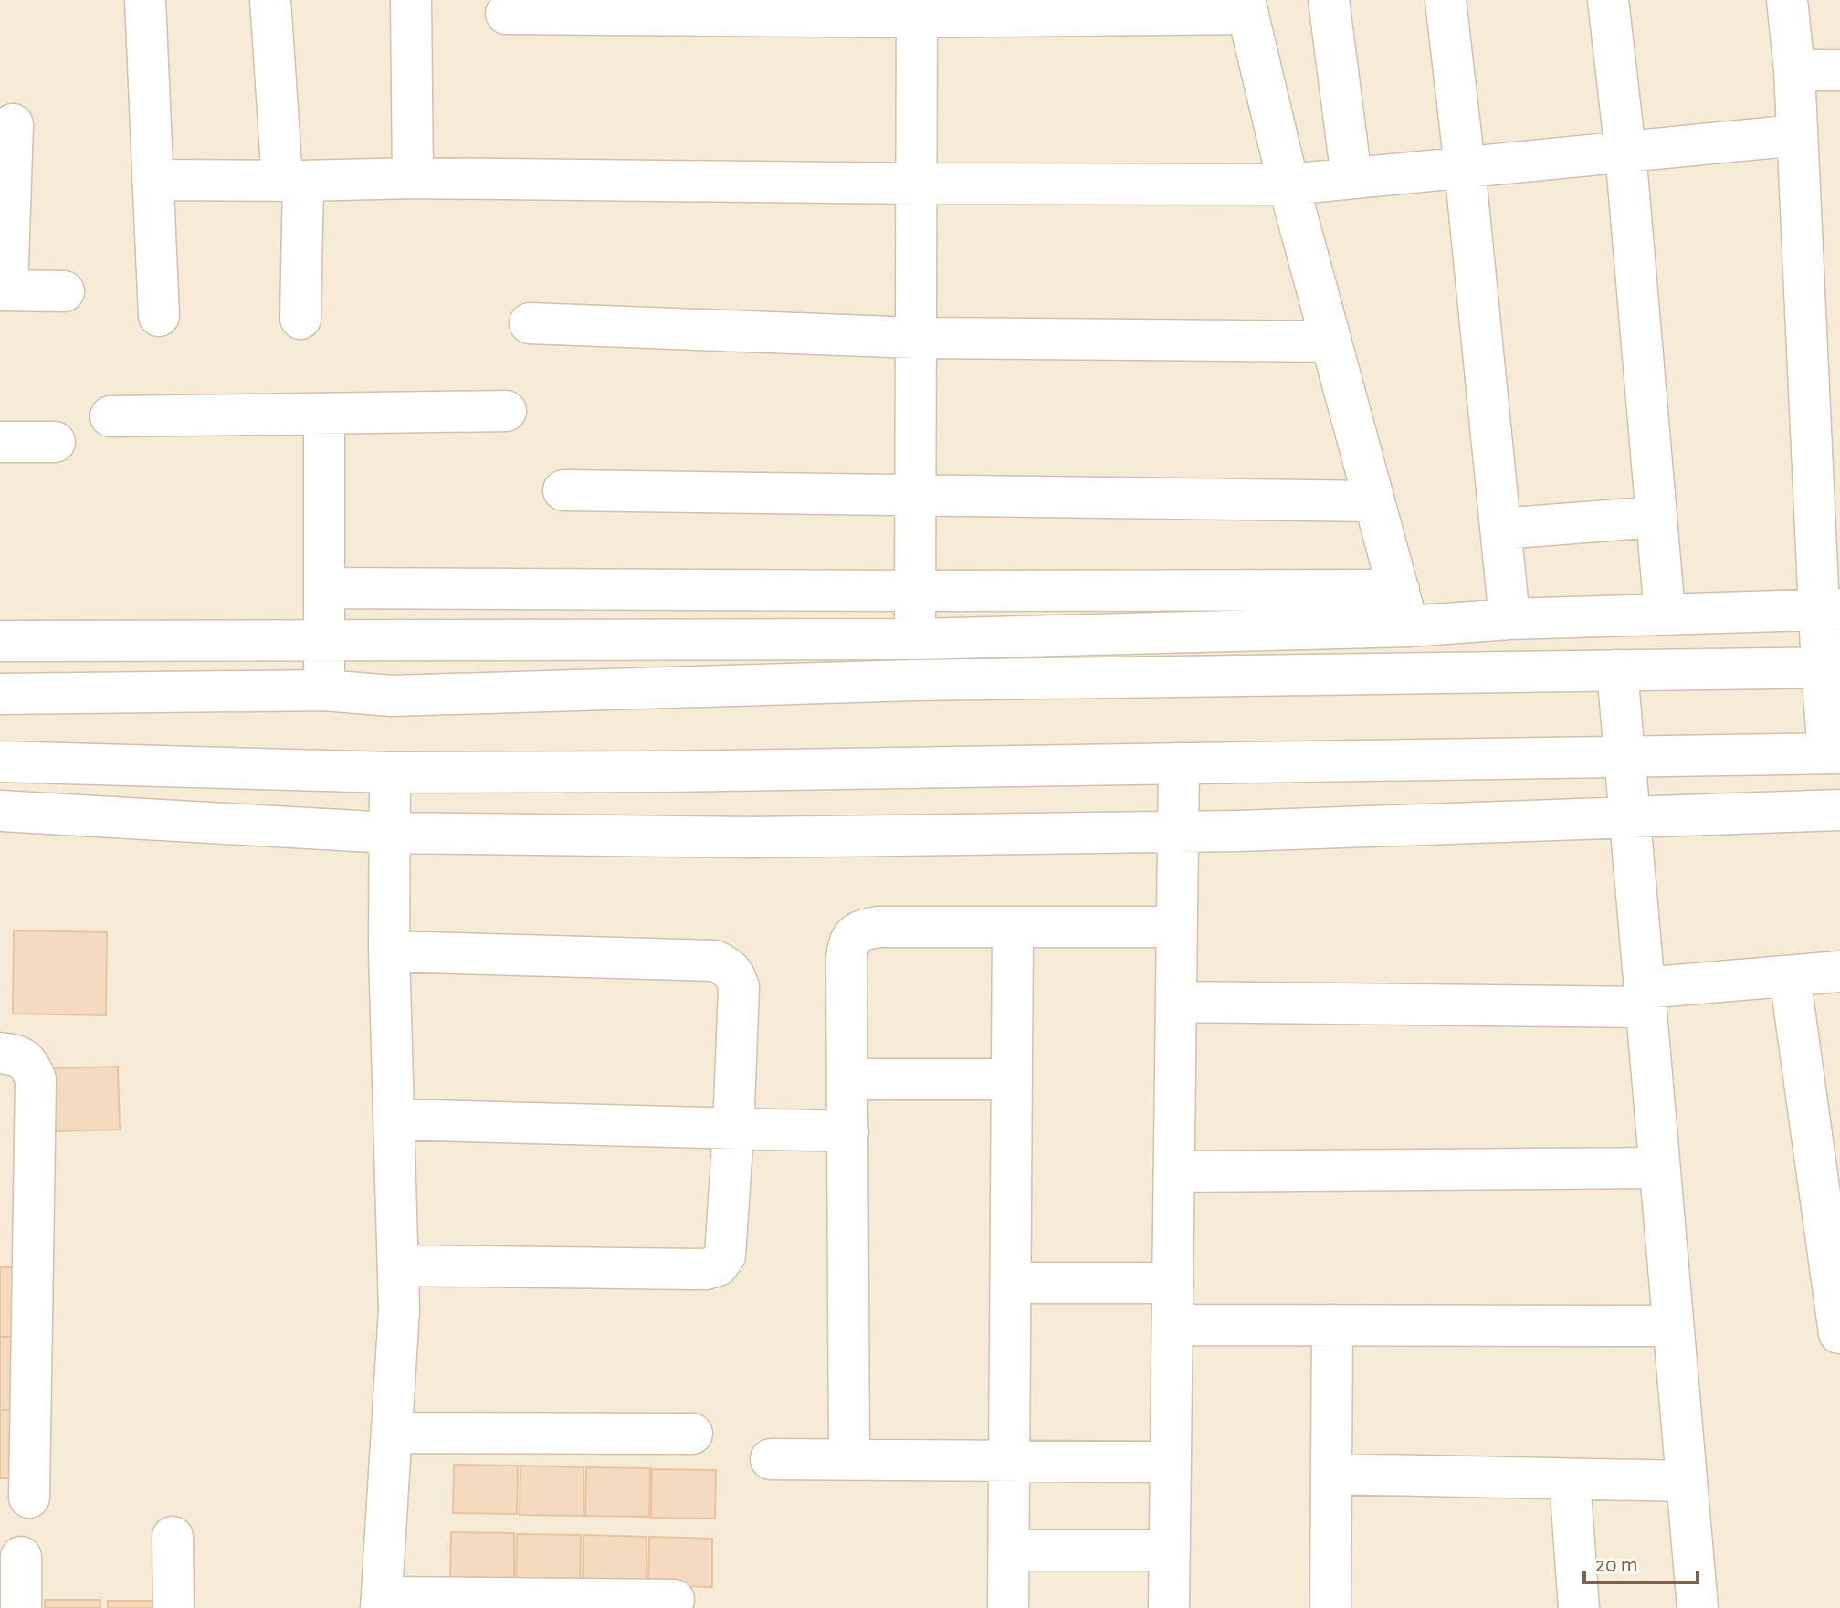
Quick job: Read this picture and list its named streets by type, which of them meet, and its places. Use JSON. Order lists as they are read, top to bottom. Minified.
{"scale_bar":"20 m"}
